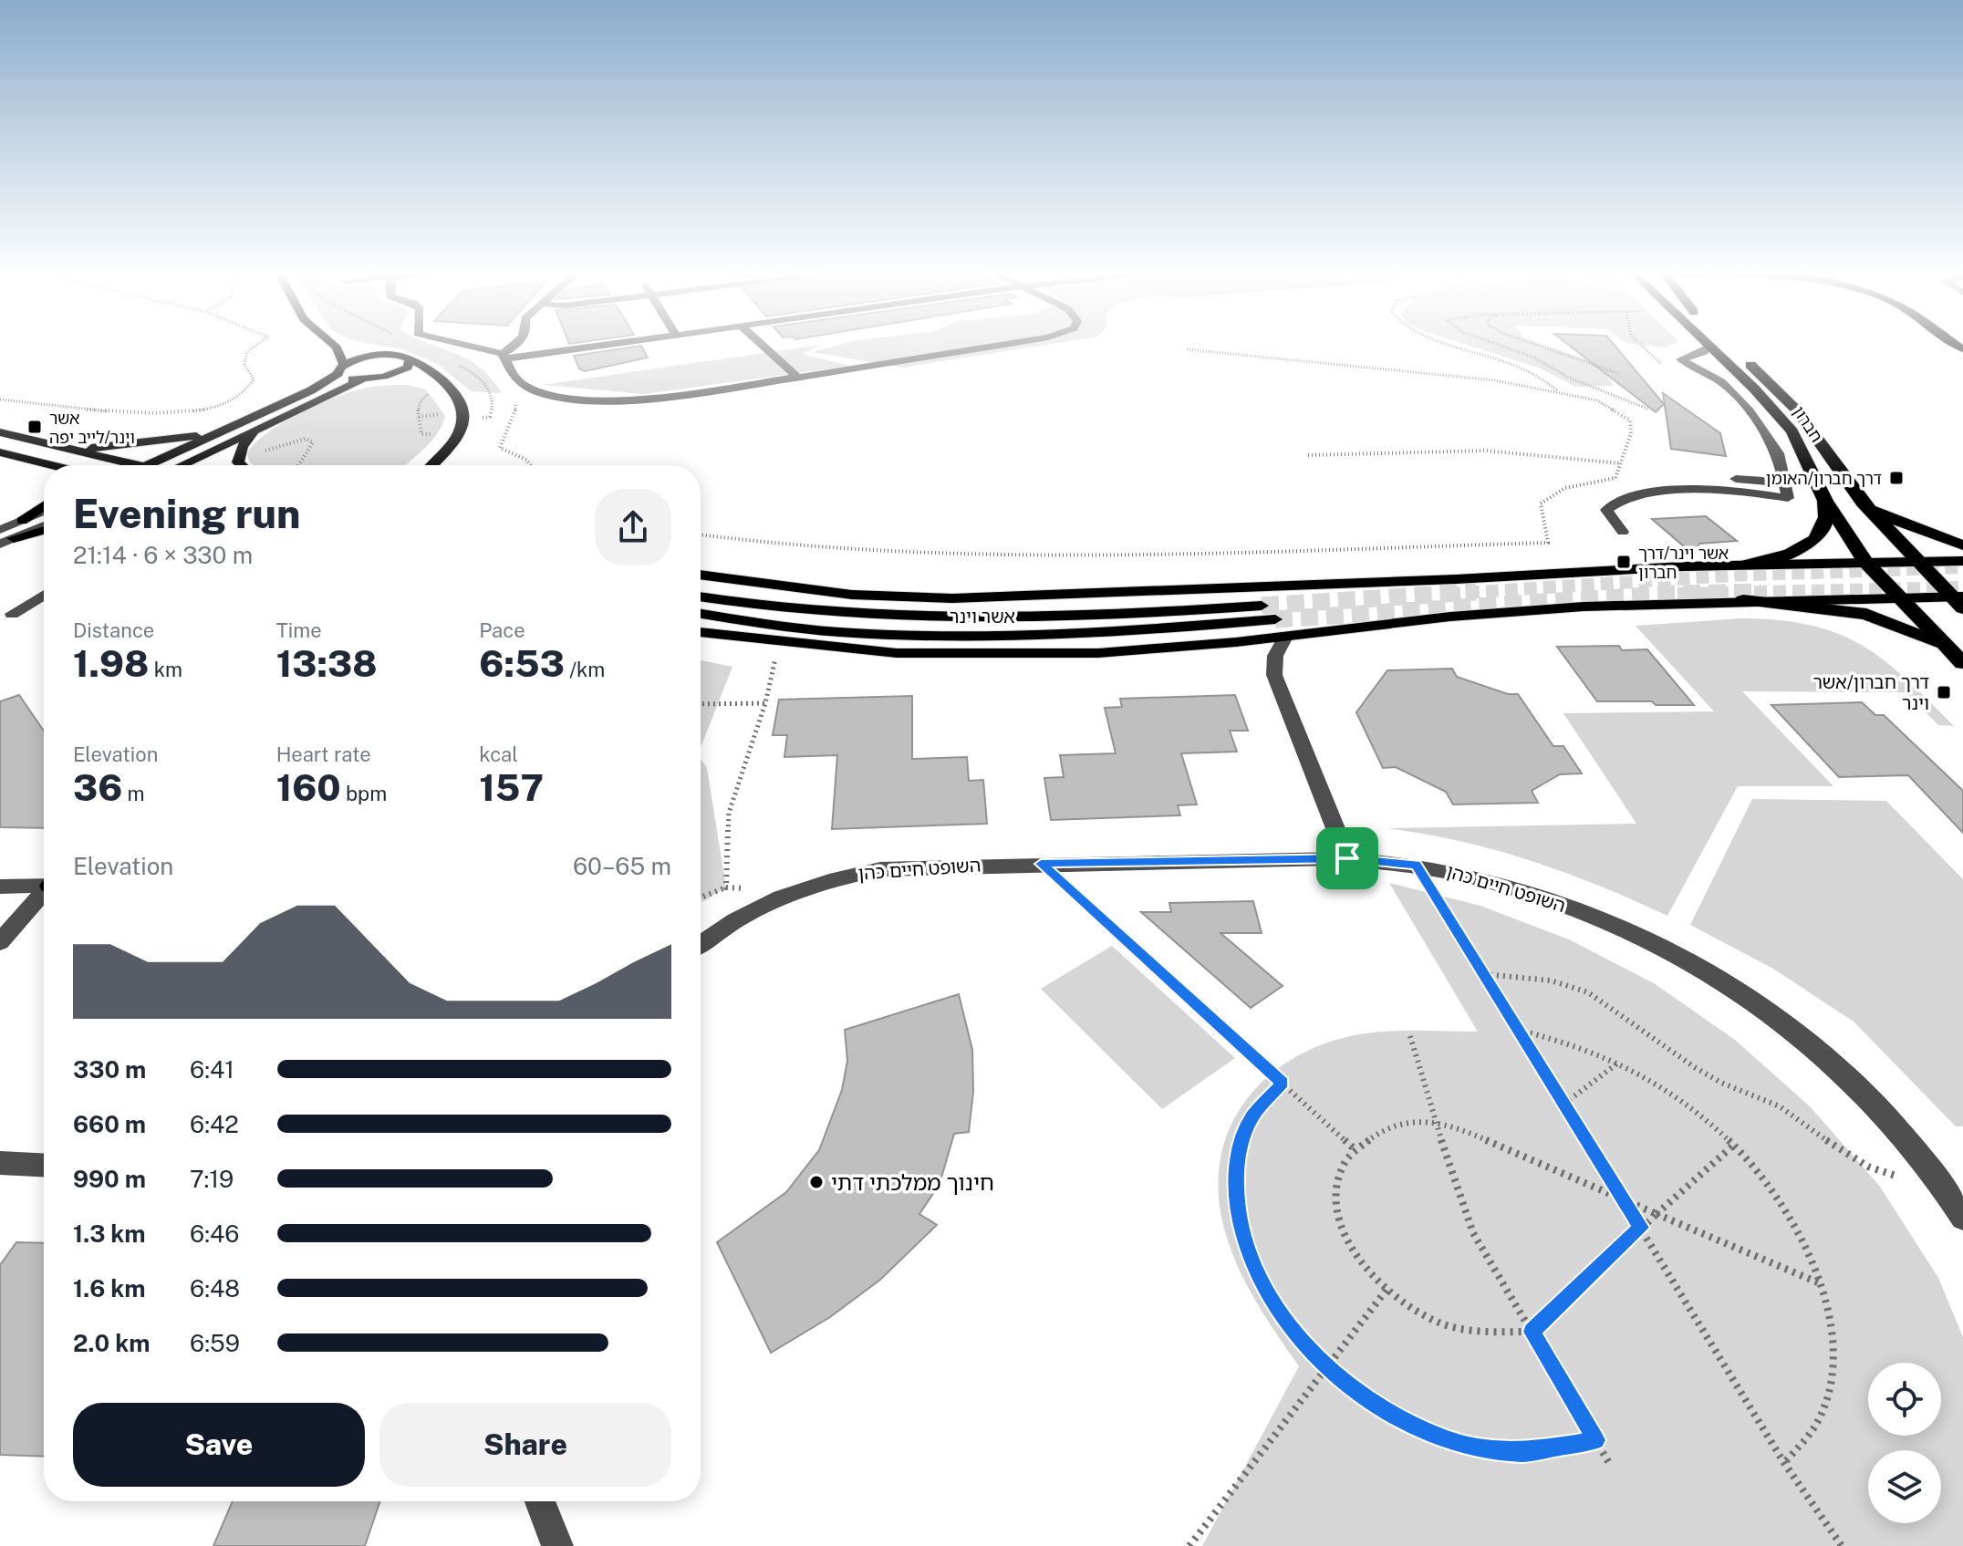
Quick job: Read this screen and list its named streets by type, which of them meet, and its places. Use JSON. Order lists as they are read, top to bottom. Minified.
{"streets":{"highway":["חברון"],"main road":["אשר וינר"],"street":["השופט חיים כהן"]},"places":{"transit":["אשר וינר/לייב יפה","דרך חברון/האומן","אשר וינר/דרך חברון","דרך חברון/אשר וינר"],"other":["חינוך ממלכתי דתי"]},"page":{"heading":["Evening run","21:14 · 6 × 330 m"],"stats":[["Distance","1.98 km"],["Time","13:38"],["Pace","6:53 /km"],["Elevation","36 m"],["Heart rate","160 bpm"],["kcal","157"]],"chart":["Elevation","60–65 m"],"list":[{"name":"330 m","note":"6:41"},{"name":"660 m","note":"6:42"},{"name":"990 m","note":"7:19"},{"name":"1.3 km","note":"6:46"},{"name":"1.6 km","note":"6:48"},{"name":"2.0 km","note":"6:59"}],"buttons":["Save","Share"]}}
